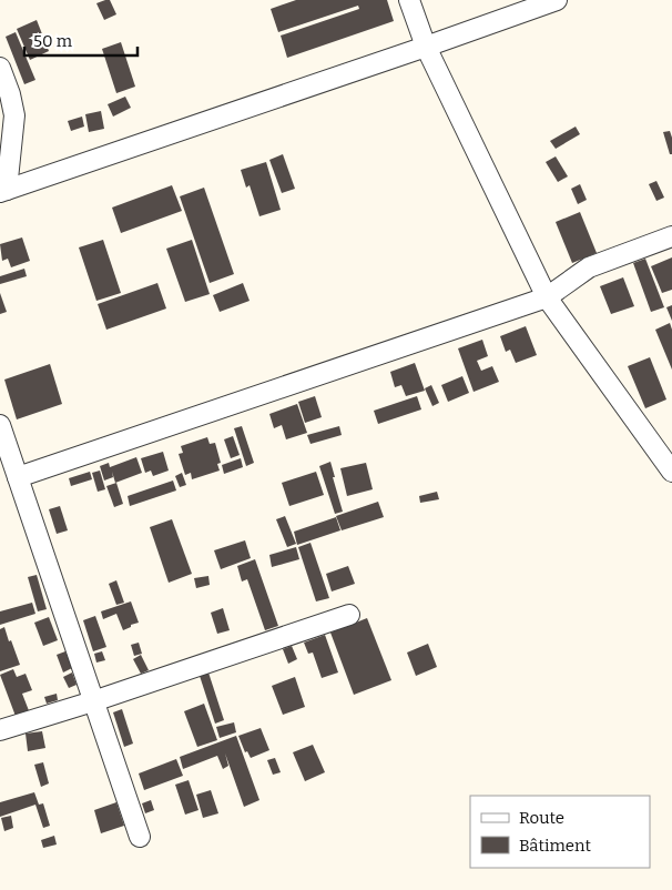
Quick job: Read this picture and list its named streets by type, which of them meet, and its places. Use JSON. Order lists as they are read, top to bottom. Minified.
{"legend":["Route","Bâtiment"],"scale_bar":"50 m"}
